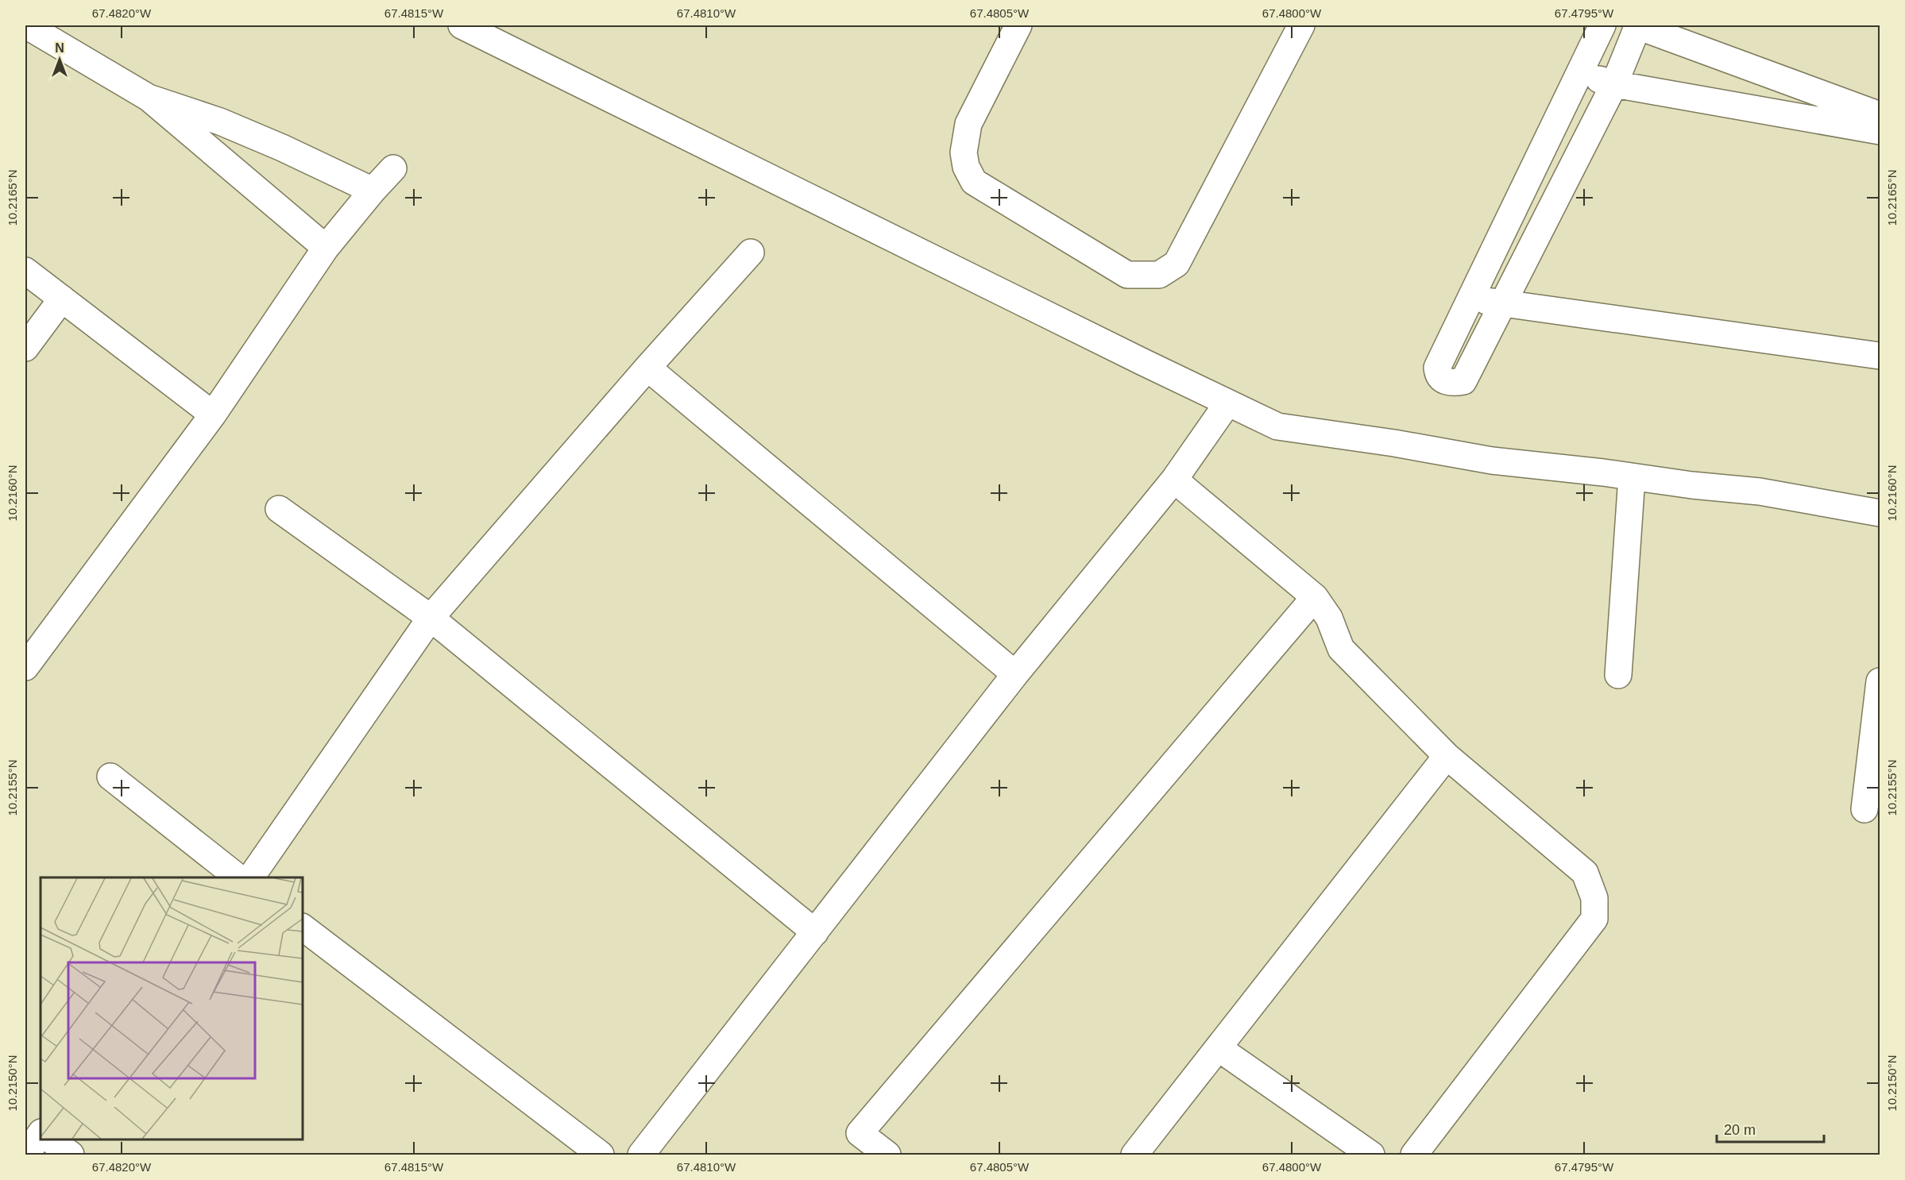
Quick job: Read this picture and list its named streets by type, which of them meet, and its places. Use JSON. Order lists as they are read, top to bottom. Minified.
{"scale_bar":"20 m","north":"top","coordinates":["67.4820°W","67.4815°W","67.4810°W","67.4805°W","67.4800°W","67.4795°W","10.2165°N","10.2160°N","10.2155°N","10.2150°N"]}
